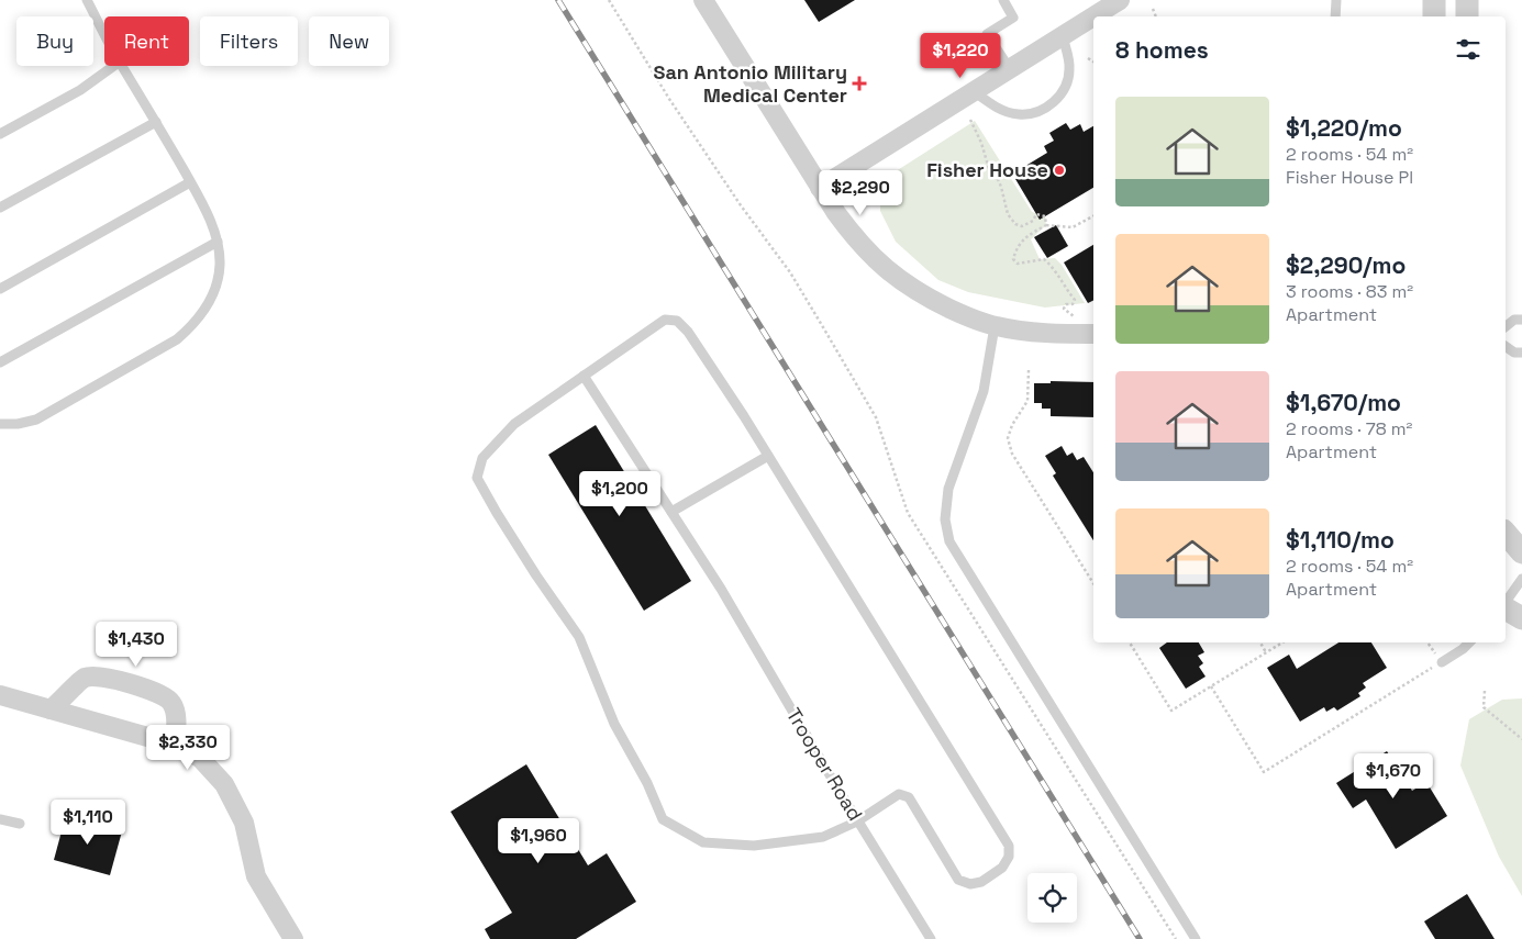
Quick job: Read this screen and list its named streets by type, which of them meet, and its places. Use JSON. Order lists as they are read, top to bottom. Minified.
{"streets":{"lane":["Trooper Road"]},"places":{"health":["San Antonio Military Medical Center"],"other":["Fisher House"]},"page":{"chip":["Buy","Rent","Filters","New"],"heading":"8 homes","price":["$1,220","$2,290","$1,200","$1,430","$2,330","$1,670","$1,110","$1,960"],"list":[{"name":"$1,220/mo","note":"2 rooms · 54 m² · Fisher House Pl"},{"name":"$2,290/mo","note":"3 rooms · 83 m² · Apartment"},{"name":"$1,670/mo","note":"2 rooms · 78 m² · Apartment"},{"name":"$1,110/mo","note":"2 rooms · 54 m² · Apartment"}]}}
